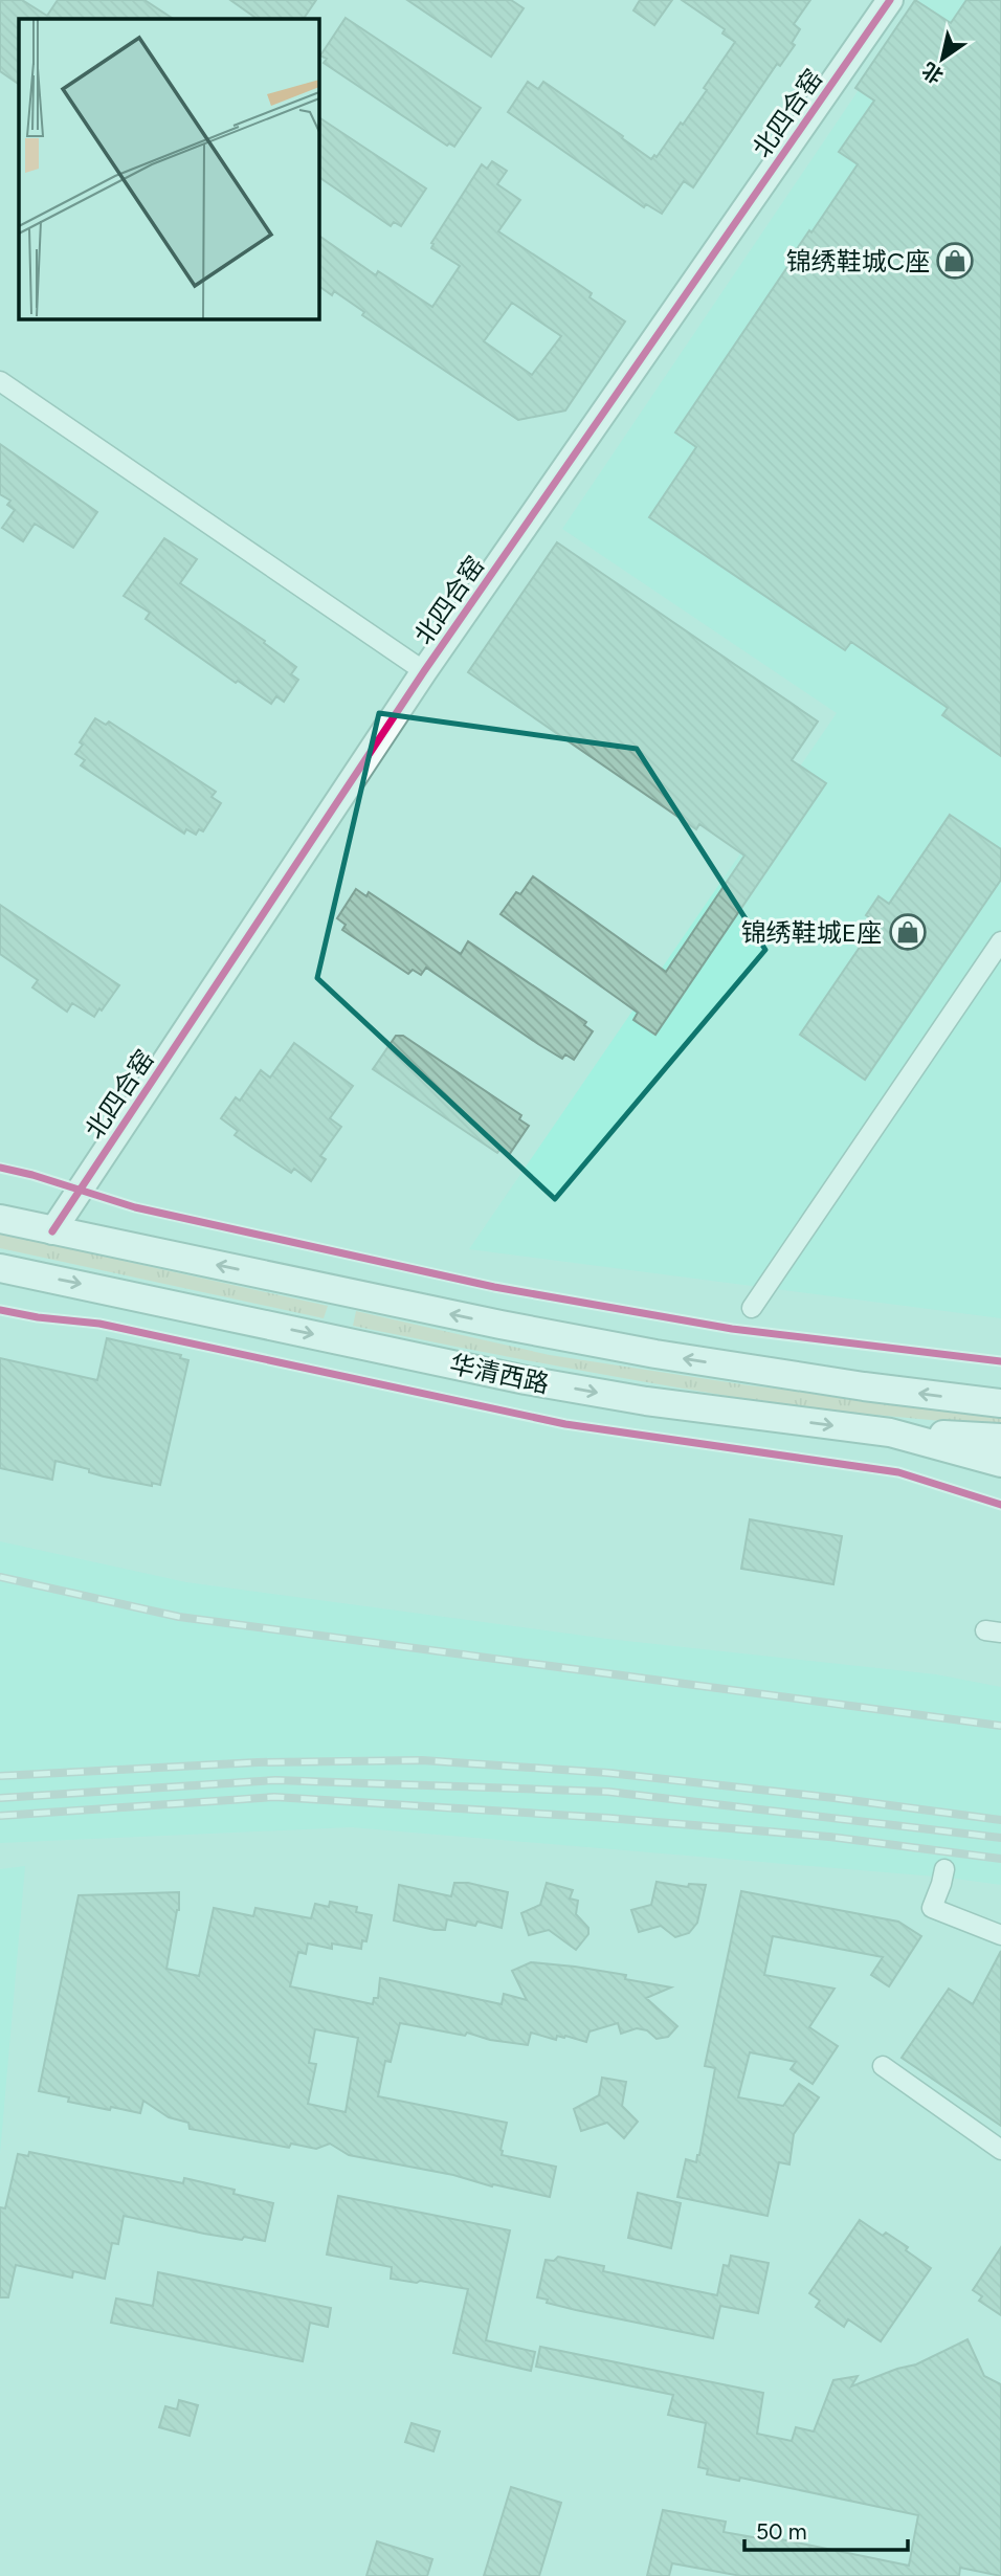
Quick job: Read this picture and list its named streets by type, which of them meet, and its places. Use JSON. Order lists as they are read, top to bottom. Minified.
{"streets":{"main road":["华清西路"],"street":["北四合窑"]},"crossings":[["北四合窑","华清西路"]],"places":{"shop":["锦绣鞋城C座","锦绣鞋城E座"]},"scale_bar":"50 m","north":"bottom left"}
